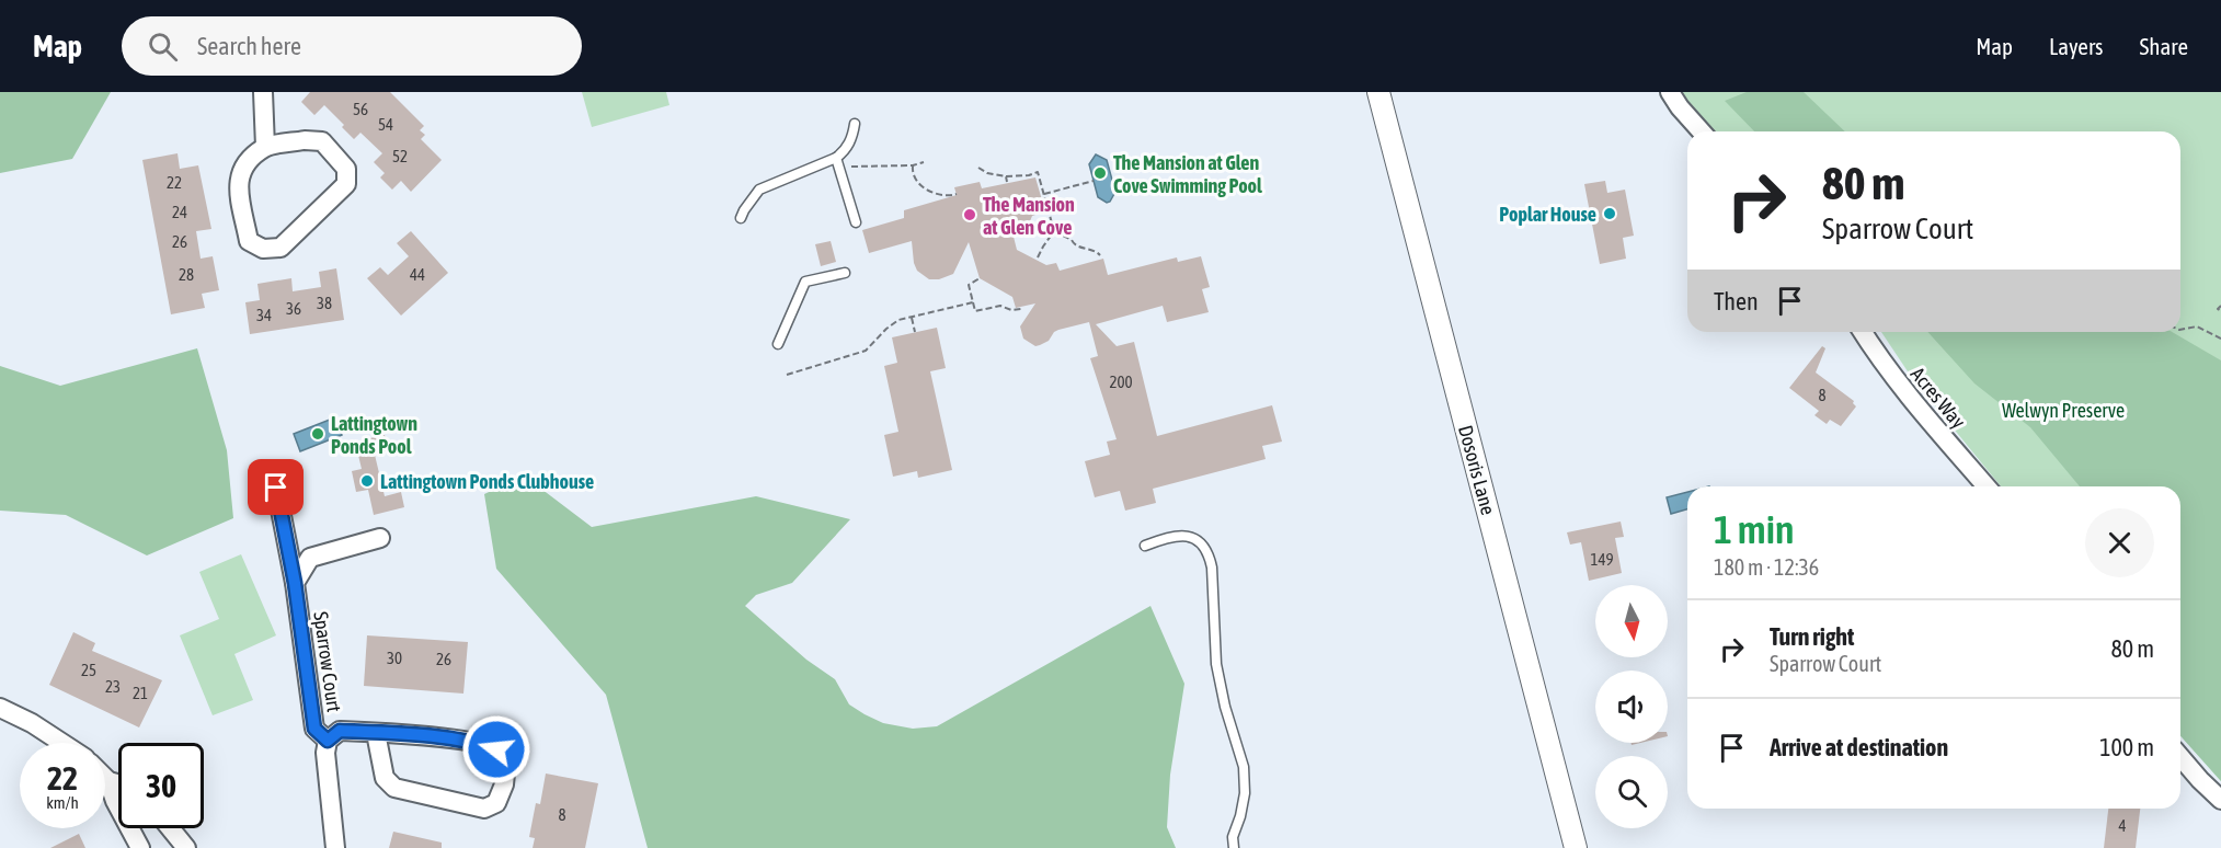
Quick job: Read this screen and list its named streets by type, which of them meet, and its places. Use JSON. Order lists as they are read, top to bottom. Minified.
{"streets":{"street":["Acres Way","Dosoris Lane","Sparrow Court"]},"parks":["Welwyn Preserve"],"places":["The Mansion at Glen Cove Swimming Pool","Poplar House","The Mansion at Glen Cove","Lattingtown Ponds Pool","Lattingtown Ponds Clubhouse"],"house_numbers":["56","54","52","22","24","26","28","44","38","36","34","200","8","149","30","26","25","23","21","8","4"],"north":"bottom","page":{"header":"Map","search":"Search here","nav":["Map","Layers","Share"],"turn":["80 m","Sparrow Court"],"then":"Then","heading":["1 min","180 m · 12:36"],"list":[{"name":"Turn right","note":"Sparrow Court","value":"80 m"},{"name":"Arrive at destination","value":"100 m"}],"speed":"22 km/h","limit":"30"}}
